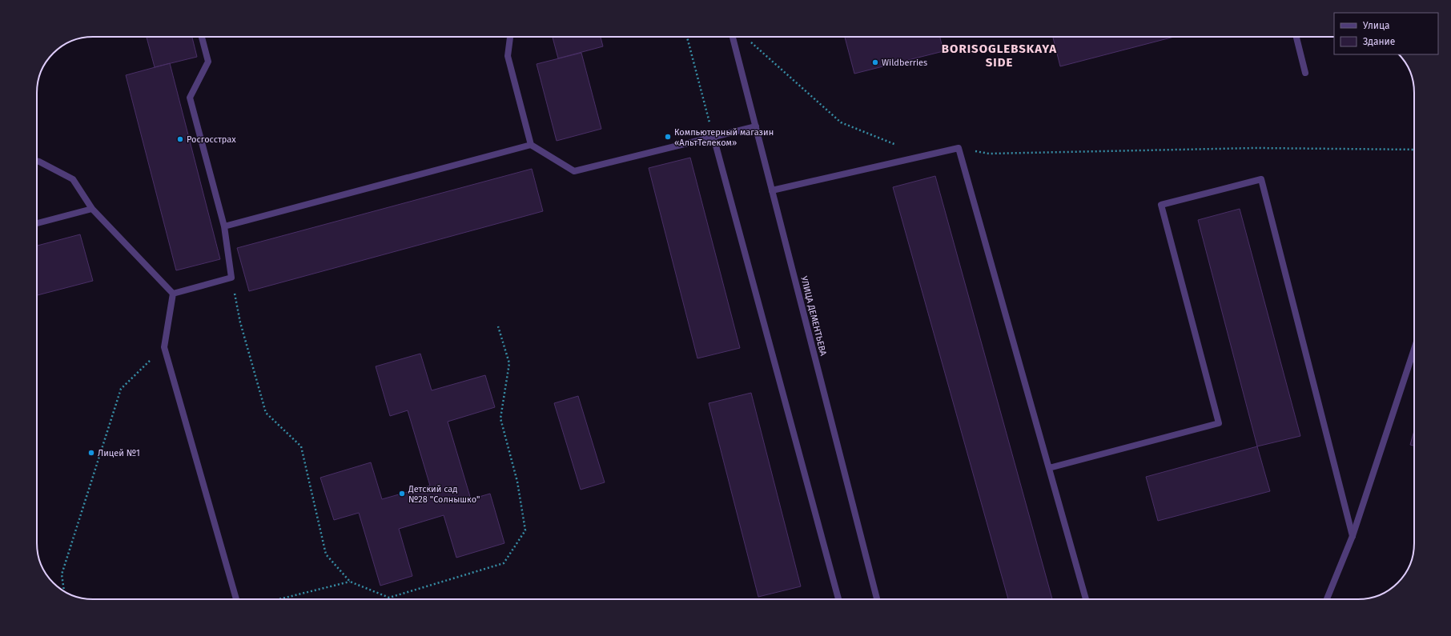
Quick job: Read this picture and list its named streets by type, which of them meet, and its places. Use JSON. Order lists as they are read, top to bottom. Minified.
{"streets":{"street":["УЛИЦА ДЕМЕНТЬЕВА"]},"districts":["BORISOGLEBSKAYA SIDE"],"places":["Wildberries","Компьютерный магазин «АльтТелеком»","Росгосстрах","Лицей №1","Детский сад №28 \"Солнышко\""],"legend":["Улица","Здание"]}
